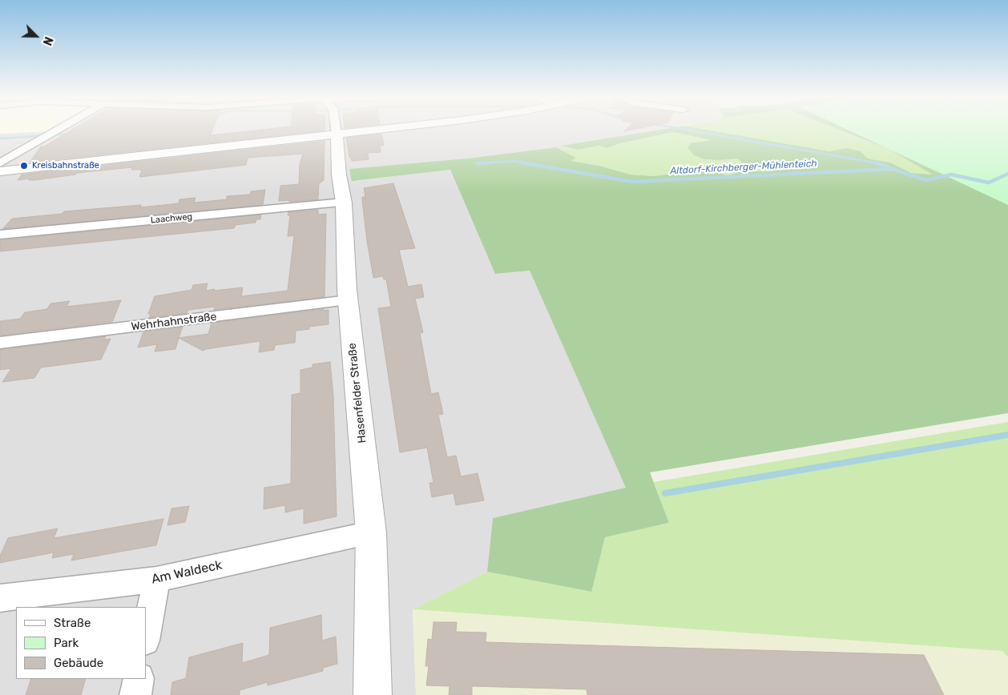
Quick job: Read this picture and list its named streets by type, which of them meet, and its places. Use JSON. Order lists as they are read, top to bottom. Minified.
{"streets":{"street":["Laachweg","Wehrhahnstraße","Hasenfelder Straße","Am Waldeck"]},"crossings":[["Laachweg","Hasenfelder Straße"],["Wehrhahnstraße","Hasenfelder Straße"],["Hasenfelder Straße","Am Waldeck"]],"water":["Altdorf-Kirchberger-Mühlenteich"],"places":["Kreisbahnstraße"],"legend":["Straße","Park","Gebäude"],"north":"bottom right"}
